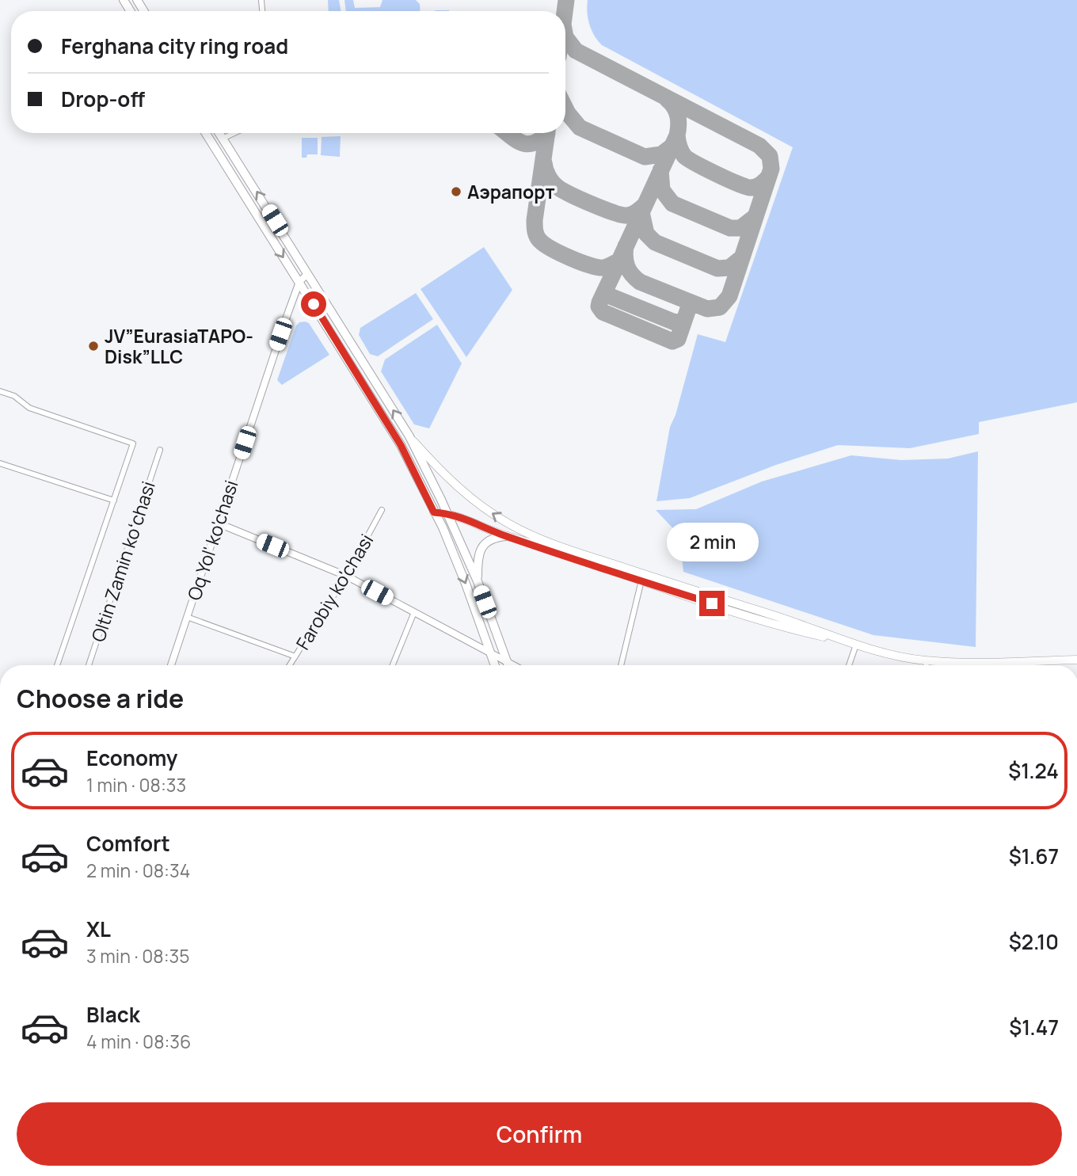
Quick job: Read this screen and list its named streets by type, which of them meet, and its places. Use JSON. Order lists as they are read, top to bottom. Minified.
{"streets":{"street":["Oq Yol' ko'chasi","Oltin Zamin koʻchasi","Farobiy ko'chasi"]},"places":["Аэрапорт","JV”EurasiaTAPO- Disk”LLC"],"page":{"banner":["Ferghana city ring road","Drop-off"],"bubble":"2 min","heading":"Choose a ride","list":[{"name":"Economy","note":"1 min · 08:33","value":"$1.24"},{"name":"Comfort","note":"2 min · 08:34","value":"$1.67"},{"name":"XL","note":"3 min · 08:35","value":"$2.10"},{"name":"Black","note":"4 min · 08:36","value":"$1.47"}],"buttons":"Confirm"}}
